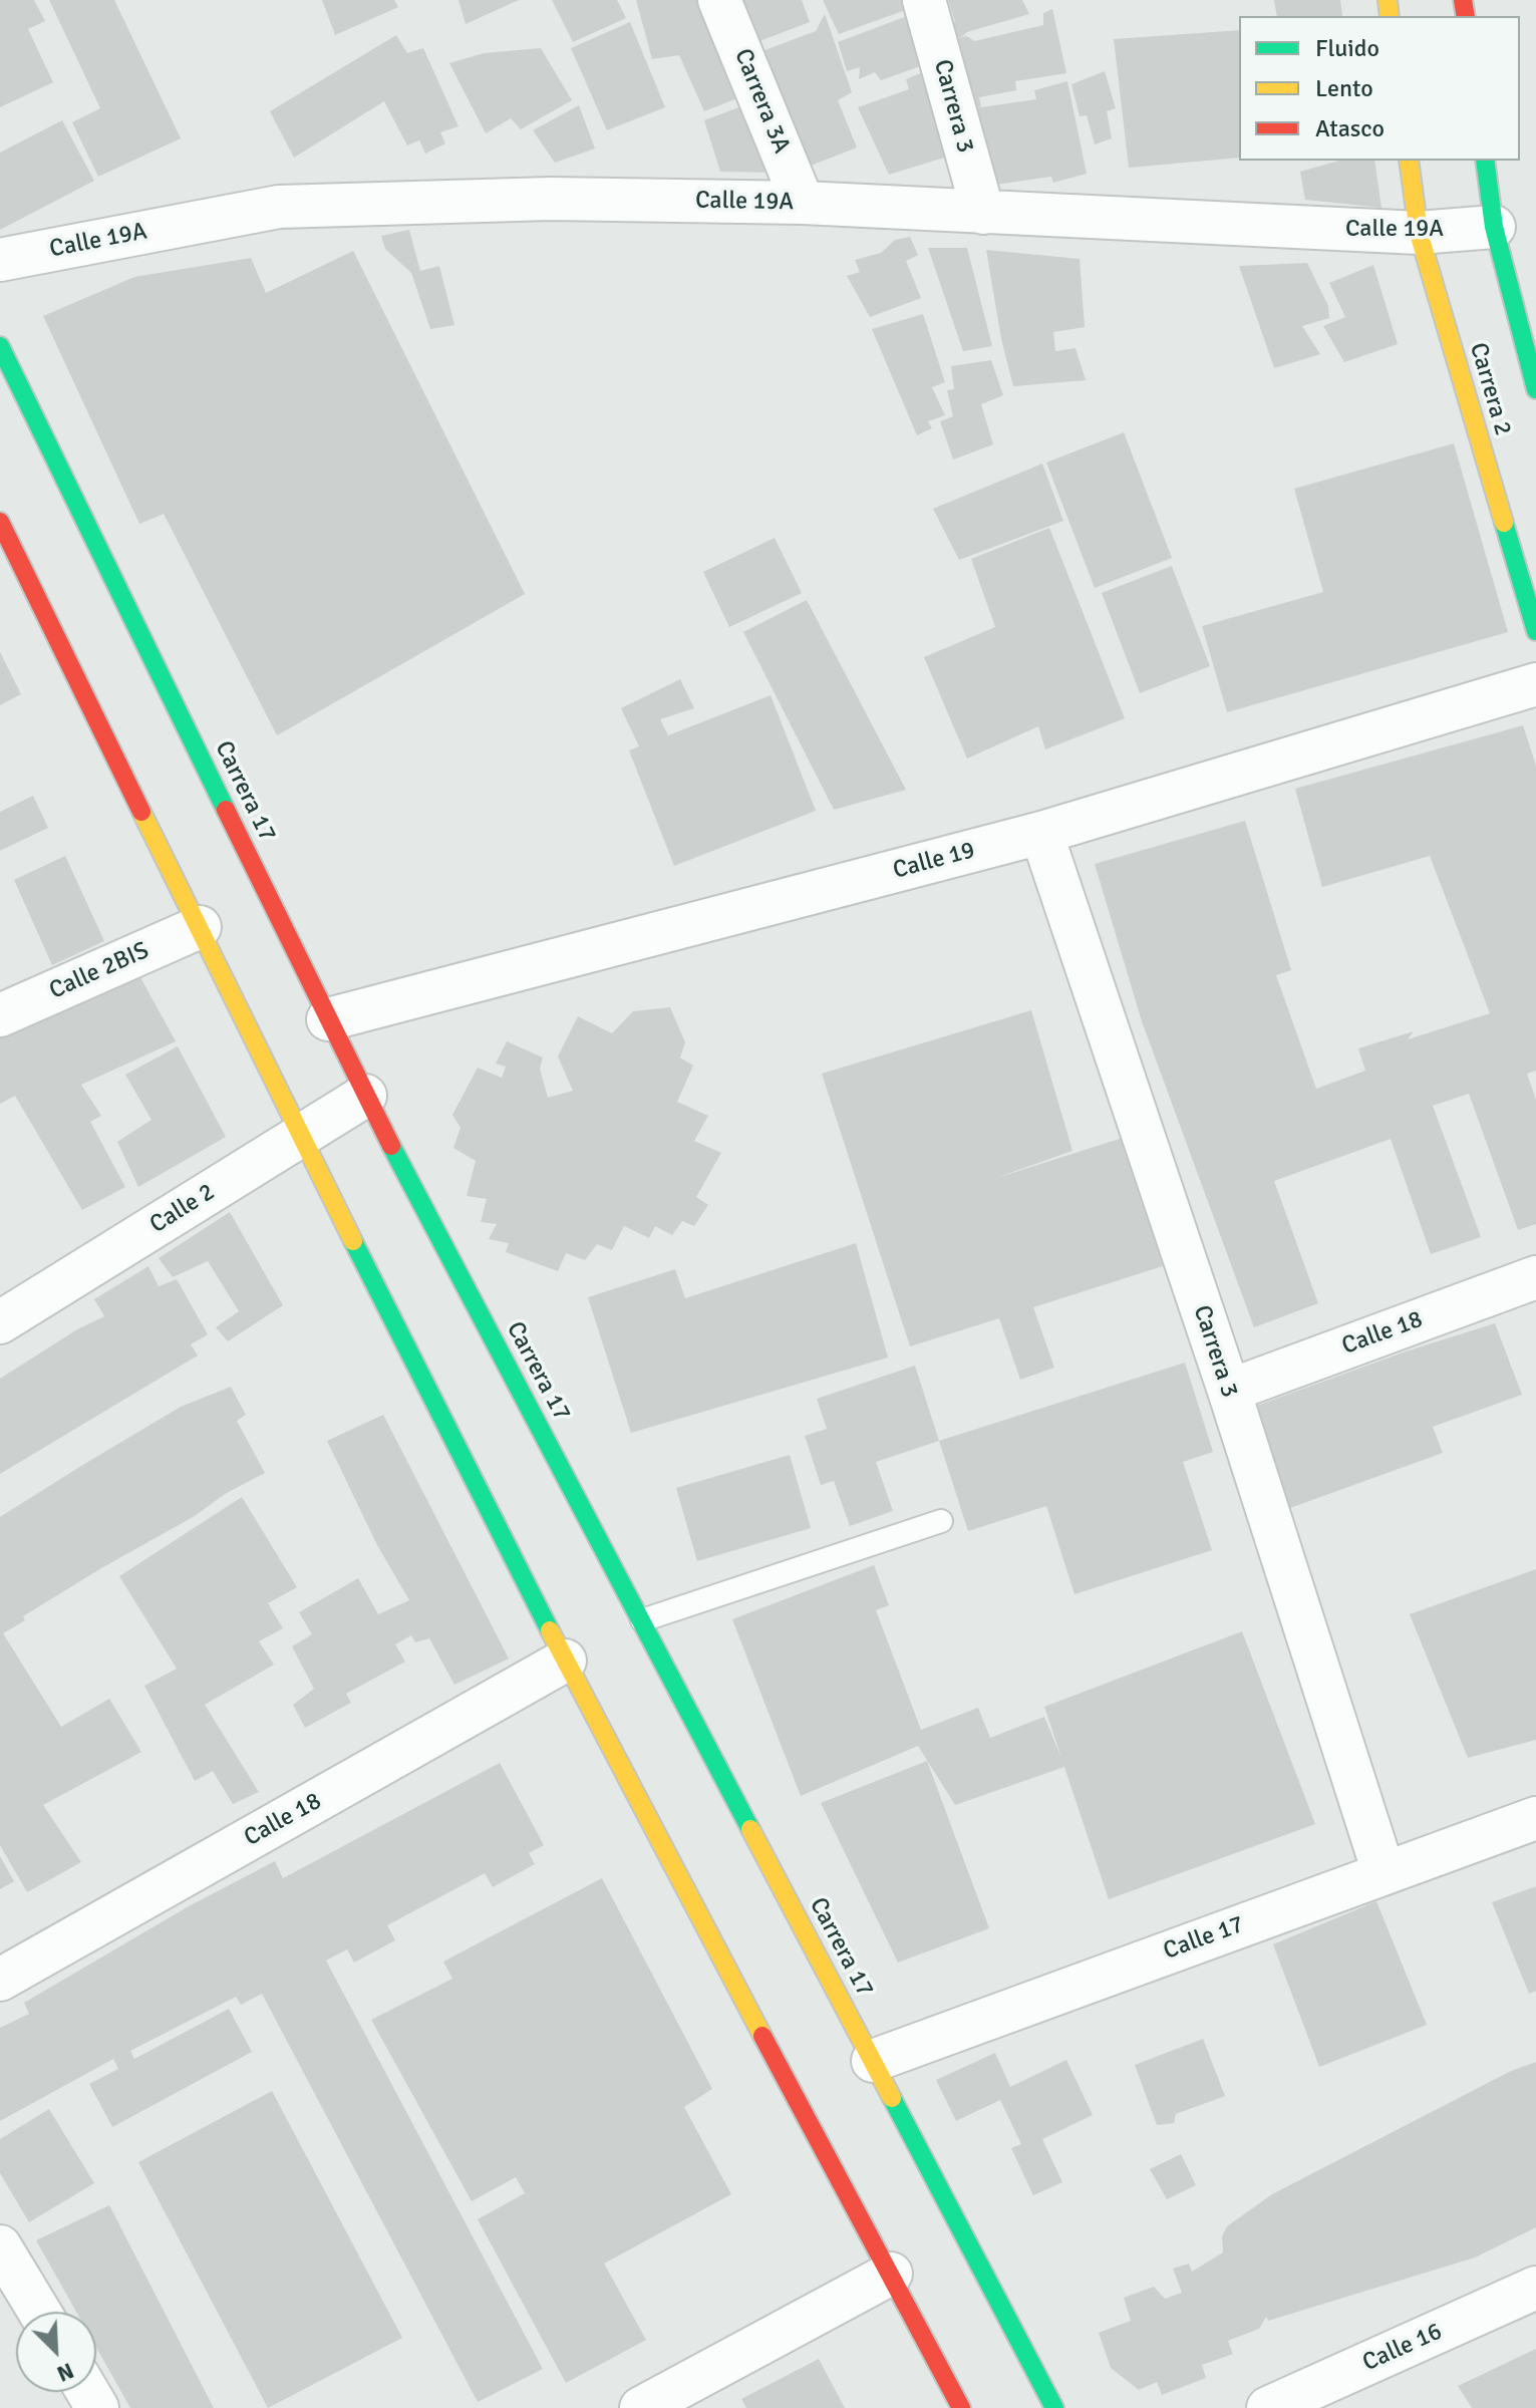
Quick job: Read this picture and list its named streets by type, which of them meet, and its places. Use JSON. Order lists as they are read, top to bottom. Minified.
{"streets":{"main road":["Carrera 2","Carrera 17"],"street":["Carrera 3A","Carrera 3","Calle 19A","Calle 19","Calle 2BIS","Calle 2","Calle 18","Calle 17","Calle 16"]},"crossings":[["Carrera 3A","Calle 19A"],["Carrera 3","Calle 19A"],["Carrera 3","Calle 19"],["Carrera 3","Calle 18"],["Carrera 3","Calle 17"],["Calle 19A","Carrera 2"],["Carrera 17","Calle 19"],["Carrera 17","Calle 2"],["Carrera 17","Calle 17"]],"legend":["Fluido","Lento","Atasco"],"north":"bottom right"}
